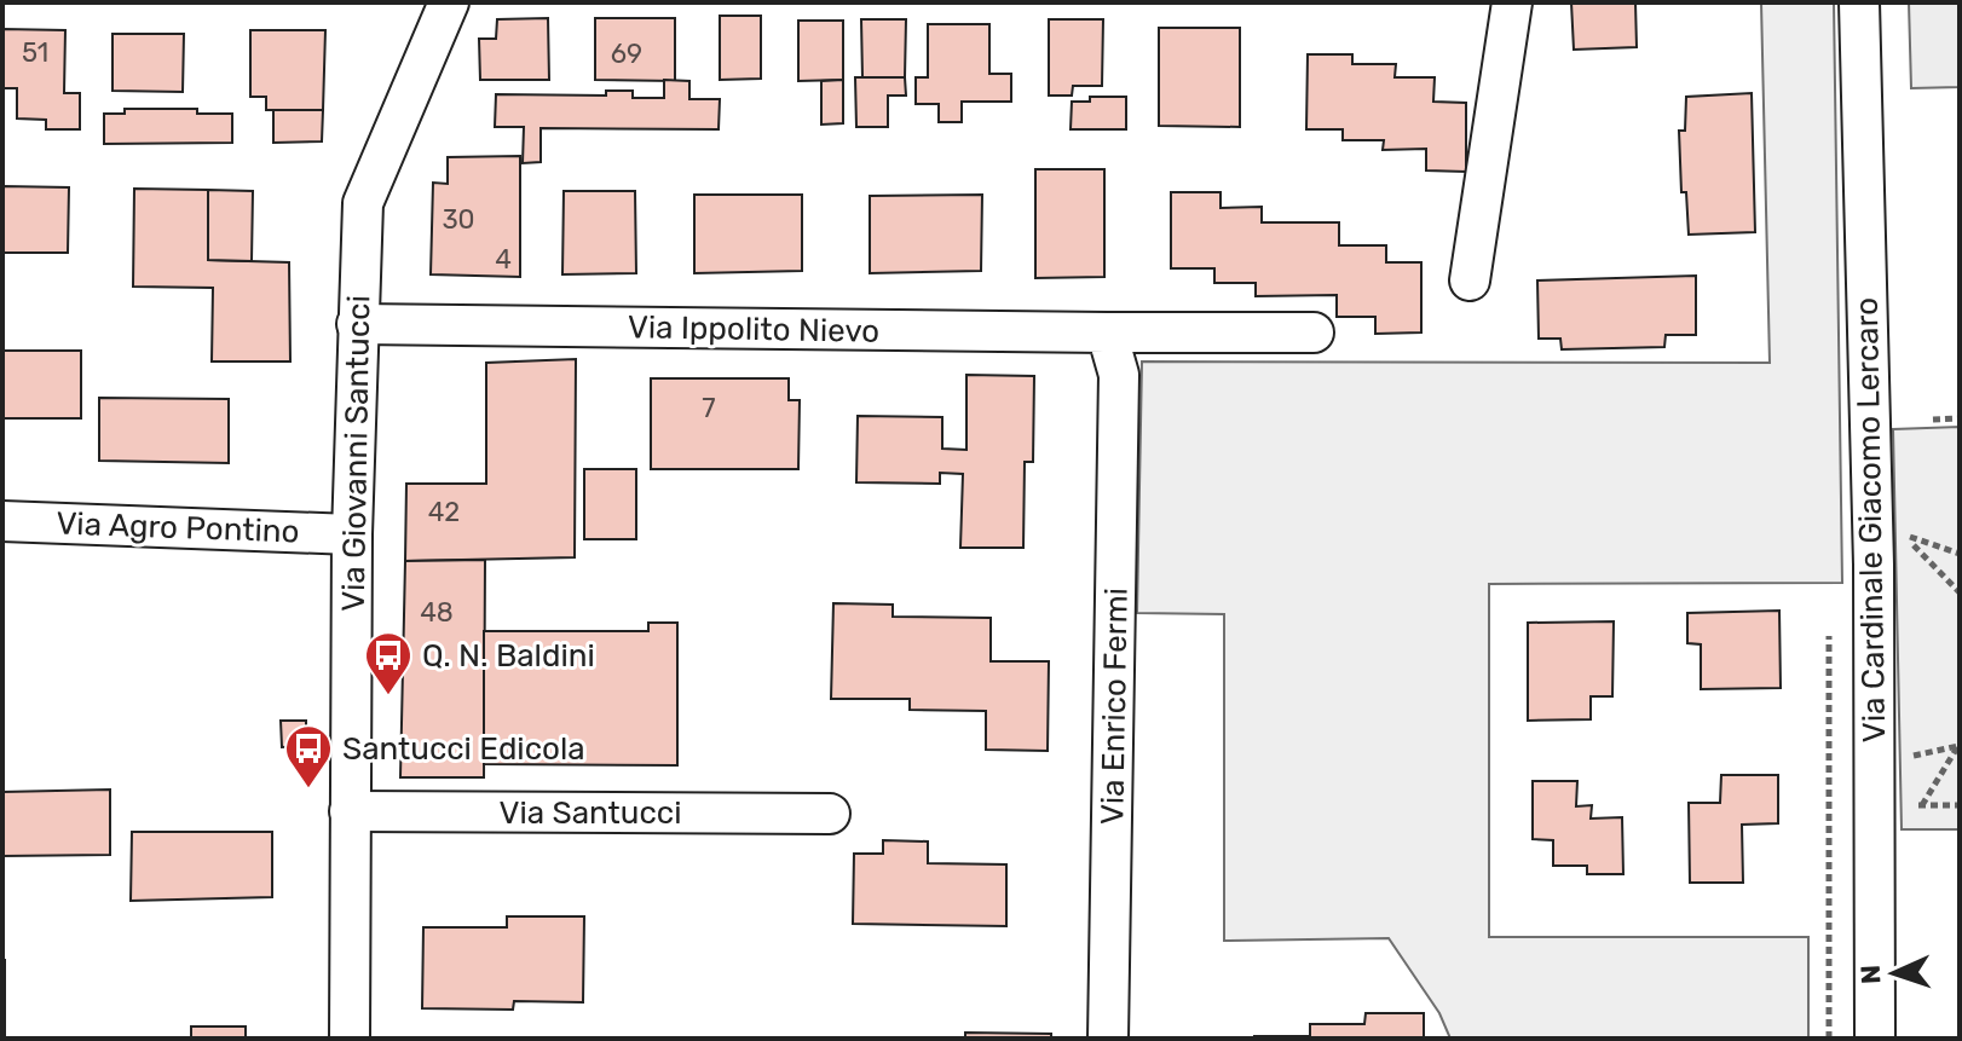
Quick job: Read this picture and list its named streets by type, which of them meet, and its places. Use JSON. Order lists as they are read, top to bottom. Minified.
{"streets":{"street":["Via Ippolito Nievo","Via Giovanni Santucci","Via Cardinale Giacomo Lercaro","Via Agro Pontino","Via Enrico Fermi","Via Santucci"]},"crossings":[["Via Ippolito Nievo","Via Giovanni Santucci"],["Via Ippolito Nievo","Via Enrico Fermi"],["Via Giovanni Santucci","Via Agro Pontino"],["Via Giovanni Santucci","Via Santucci"]],"places":{"bus stop":["Q. N. Baldini","Santucci Edicola"]},"house_numbers":["51","69","30","4","7","42","48"],"north":"left"}
